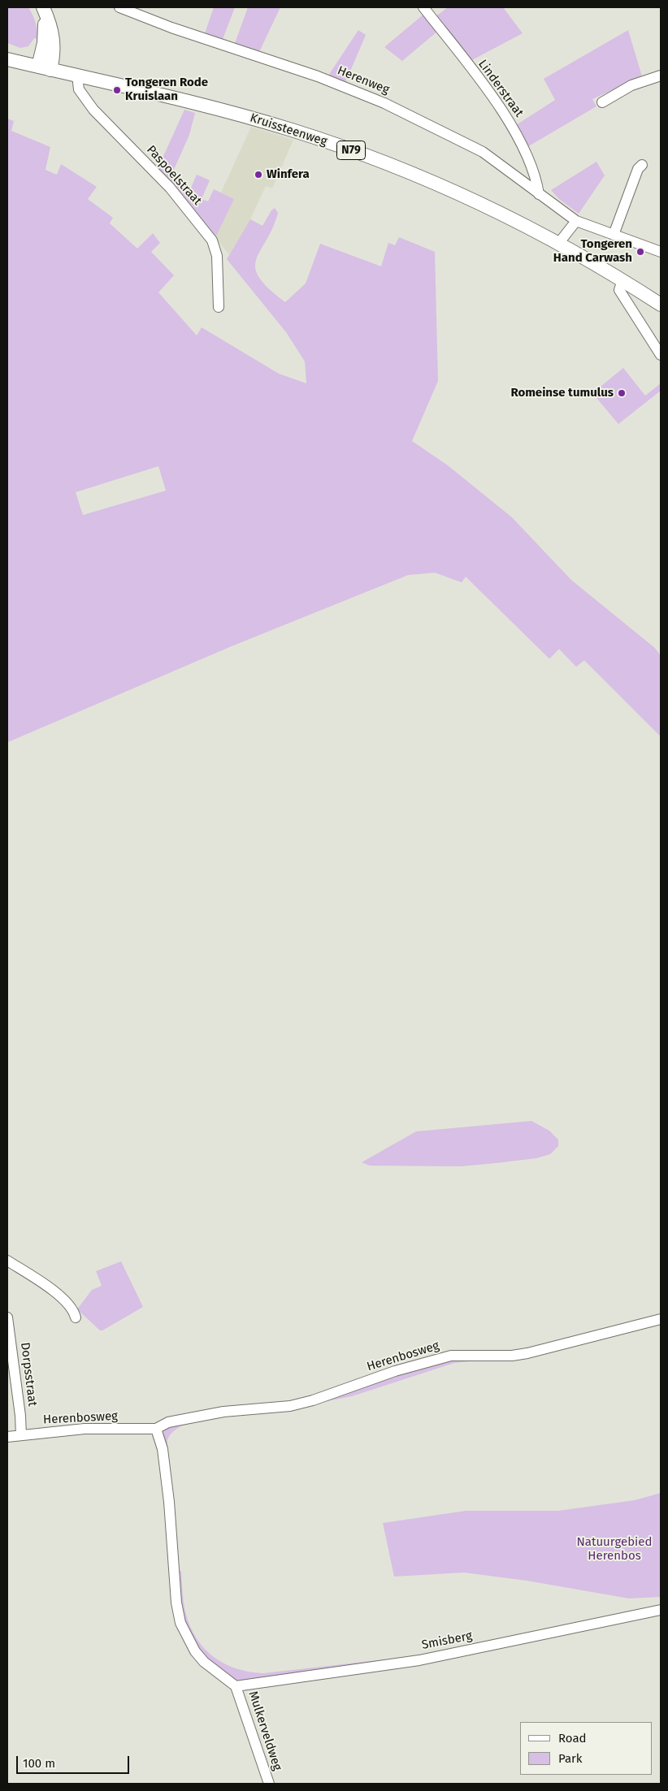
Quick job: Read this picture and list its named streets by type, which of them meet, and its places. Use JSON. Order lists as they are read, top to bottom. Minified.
{"streets":{"main road":["Kruissteenweg","N79"],"street":["Herenweg","Linderstraat","Paspoelstraat","Herenbosweg","Dorpsstraat","Smisberg","Mulkerveldweg"]},"crossings":[["Herenweg","Linderstraat"],["Kruissteenweg","Paspoelstraat"],["Herenbosweg","Dorpsstraat"],["Smisberg","Mulkerveldweg"]],"parks":["Natuurgebied Herenbos"],"places":["Tongeren Rode Kruislaan","Winfera","Tongeren Hand Carwash","Romeinse tumulus"],"legend":["Road","Park"],"scale_bar":"100 m"}
